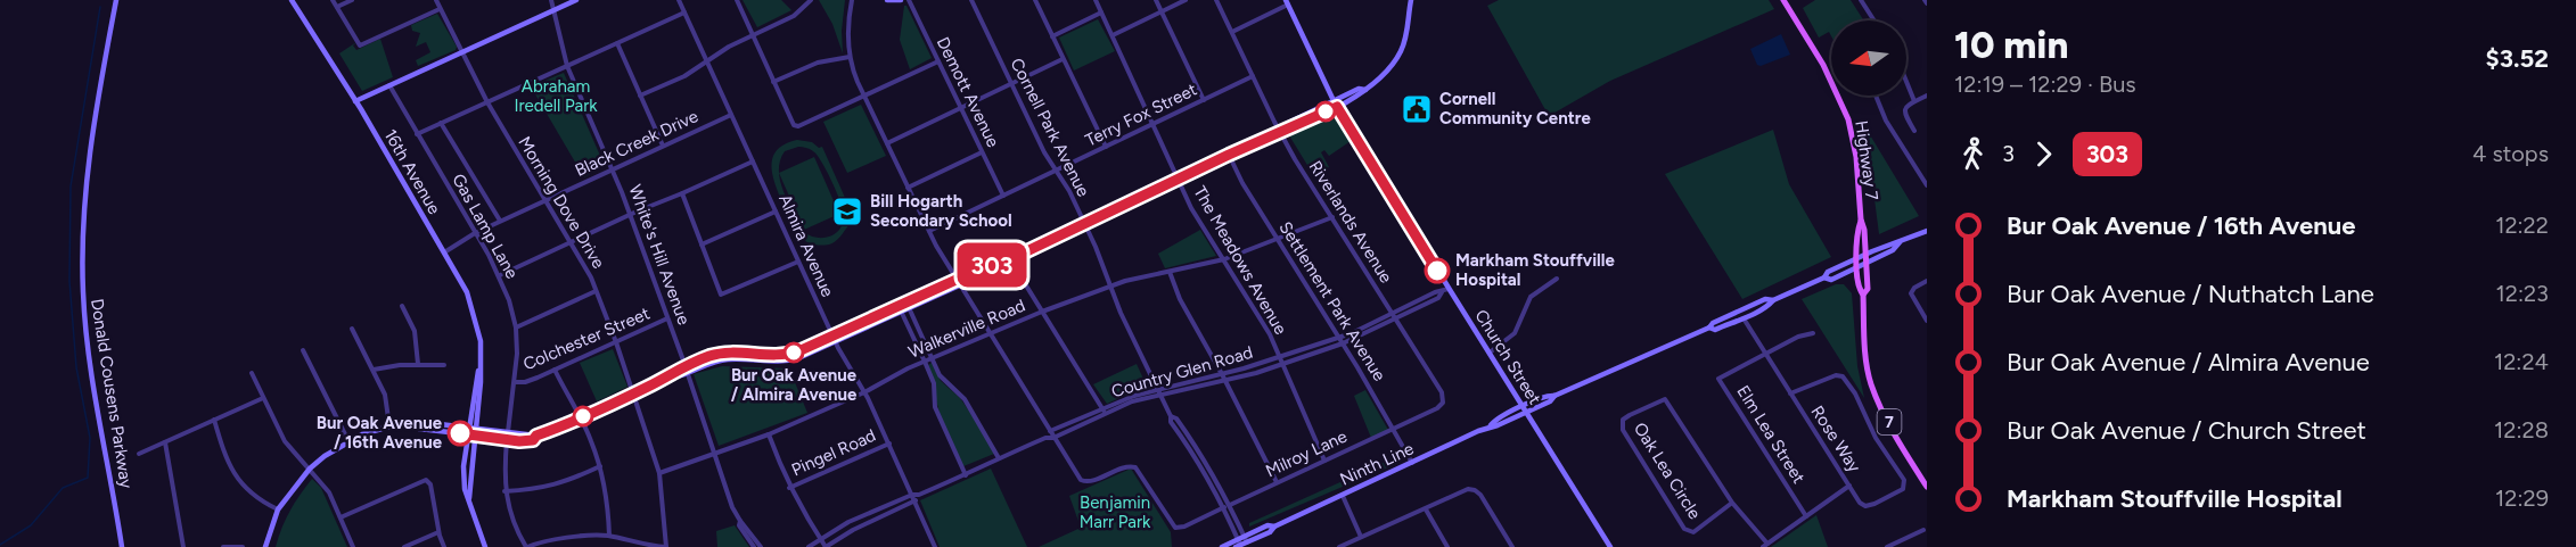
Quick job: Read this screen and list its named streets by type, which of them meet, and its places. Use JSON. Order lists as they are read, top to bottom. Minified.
{"streets":{"main road":["Highway 7","7"],"street":["Demott Avenue","Terry Fox Street","Cornell Park Avenue","Black Creek Drive","16th Avenue","Morning Dove Drive","Riverlands Avenue","Gas Lamp Lane","Almira Avenue","White's Hill Avenue","The Meadows Avenue","Settlement Park Avenue","Walkerville Road","Colchester Street","Church Street","Country Glen Road","Donald Cousens Parkway","Elm Lea Street","Rose Way","Pingel Road","Milroy Lane","Ninth Line","Oak Lea Circle"]},"crossings":[["Demott Avenue","Terry Fox Street"],["Terry Fox Street","Cornell Park Avenue"],["Terry Fox Street","Riverlands Avenue"],["Terry Fox Street","The Meadows Avenue"],["Cornell Park Avenue","Walkerville Road"],["Cornell Park Avenue","Country Glen Road"],["Cornell Park Avenue","Milroy Lane"],["Cornell Park Avenue","Ninth Line"],["Black Creek Drive","16th Avenue"],["Black Creek Drive","Morning Dove Drive"],["Black Creek Drive","Gas Lamp Lane"],["Black Creek Drive","Almira Avenue"],["Black Creek Drive","White's Hill Avenue"],["Highway 7","Ninth Line"],["Morning Dove Drive","Walkerville Road"],["Morning Dove Drive","Colchester Street"],["Riverlands Avenue","Settlement Park Avenue"],["Riverlands Avenue","Walkerville Road"],["Riverlands Avenue","Country Glen Road"],["Riverlands Avenue","Milroy Lane"],["Gas Lamp Lane","Colchester Street"],["Almira Avenue","Walkerville Road"],["Almira Avenue","Country Glen Road"],["Almira Avenue","Pingel Road"],["White's Hill Avenue","Walkerville Road"],["White's Hill Avenue","Colchester Street"],["The Meadows Avenue","Walkerville Road"],["The Meadows Avenue","Country Glen Road"],["The Meadows Avenue","Milroy Lane"],["Settlement Park Avenue","Walkerville Road"],["Settlement Park Avenue","Country Glen Road"],["Settlement Park Avenue","Milroy Lane"],["Settlement Park Avenue","Ninth Line"],["Church Street","Country Glen Road"],["Church Street","Ninth Line"],["Country Glen Road","Milroy Lane"],["Elm Lea Street","Rose Way"],["Rose Way","Ninth Line"],["Rose Way","Oak Lea Circle"]],"parks":["Abraham Iredell Park","Benjamin Marr Park"],"places":{"public building":["Cornell Community Centre"],"school or university":["Bill Hogarth Secondary School"],"other":["Markham Stouffville Hospital","Bur Oak Avenue / Almira Avenue","Bur Oak Avenue / 16th Avenue"]},"lines":["bus line 303"],"north":"left","page":{"on_map":"303","heading":["10 min","12:19 – 12:29 · Bus","$3.52"],"legs":["3","303","4 stops"],"list":[{"name":"Bur Oak Avenue / 16th Avenue","value":"12:22"},{"name":"Bur Oak Avenue / Nuthatch Lane","value":"12:23"},{"name":"Bur Oak Avenue / Almira Avenue","value":"12:24"},{"name":"Bur Oak Avenue / Church Street","value":"12:28"},{"name":"Markham Stouffville Hospital","value":"12:29"}]}}
